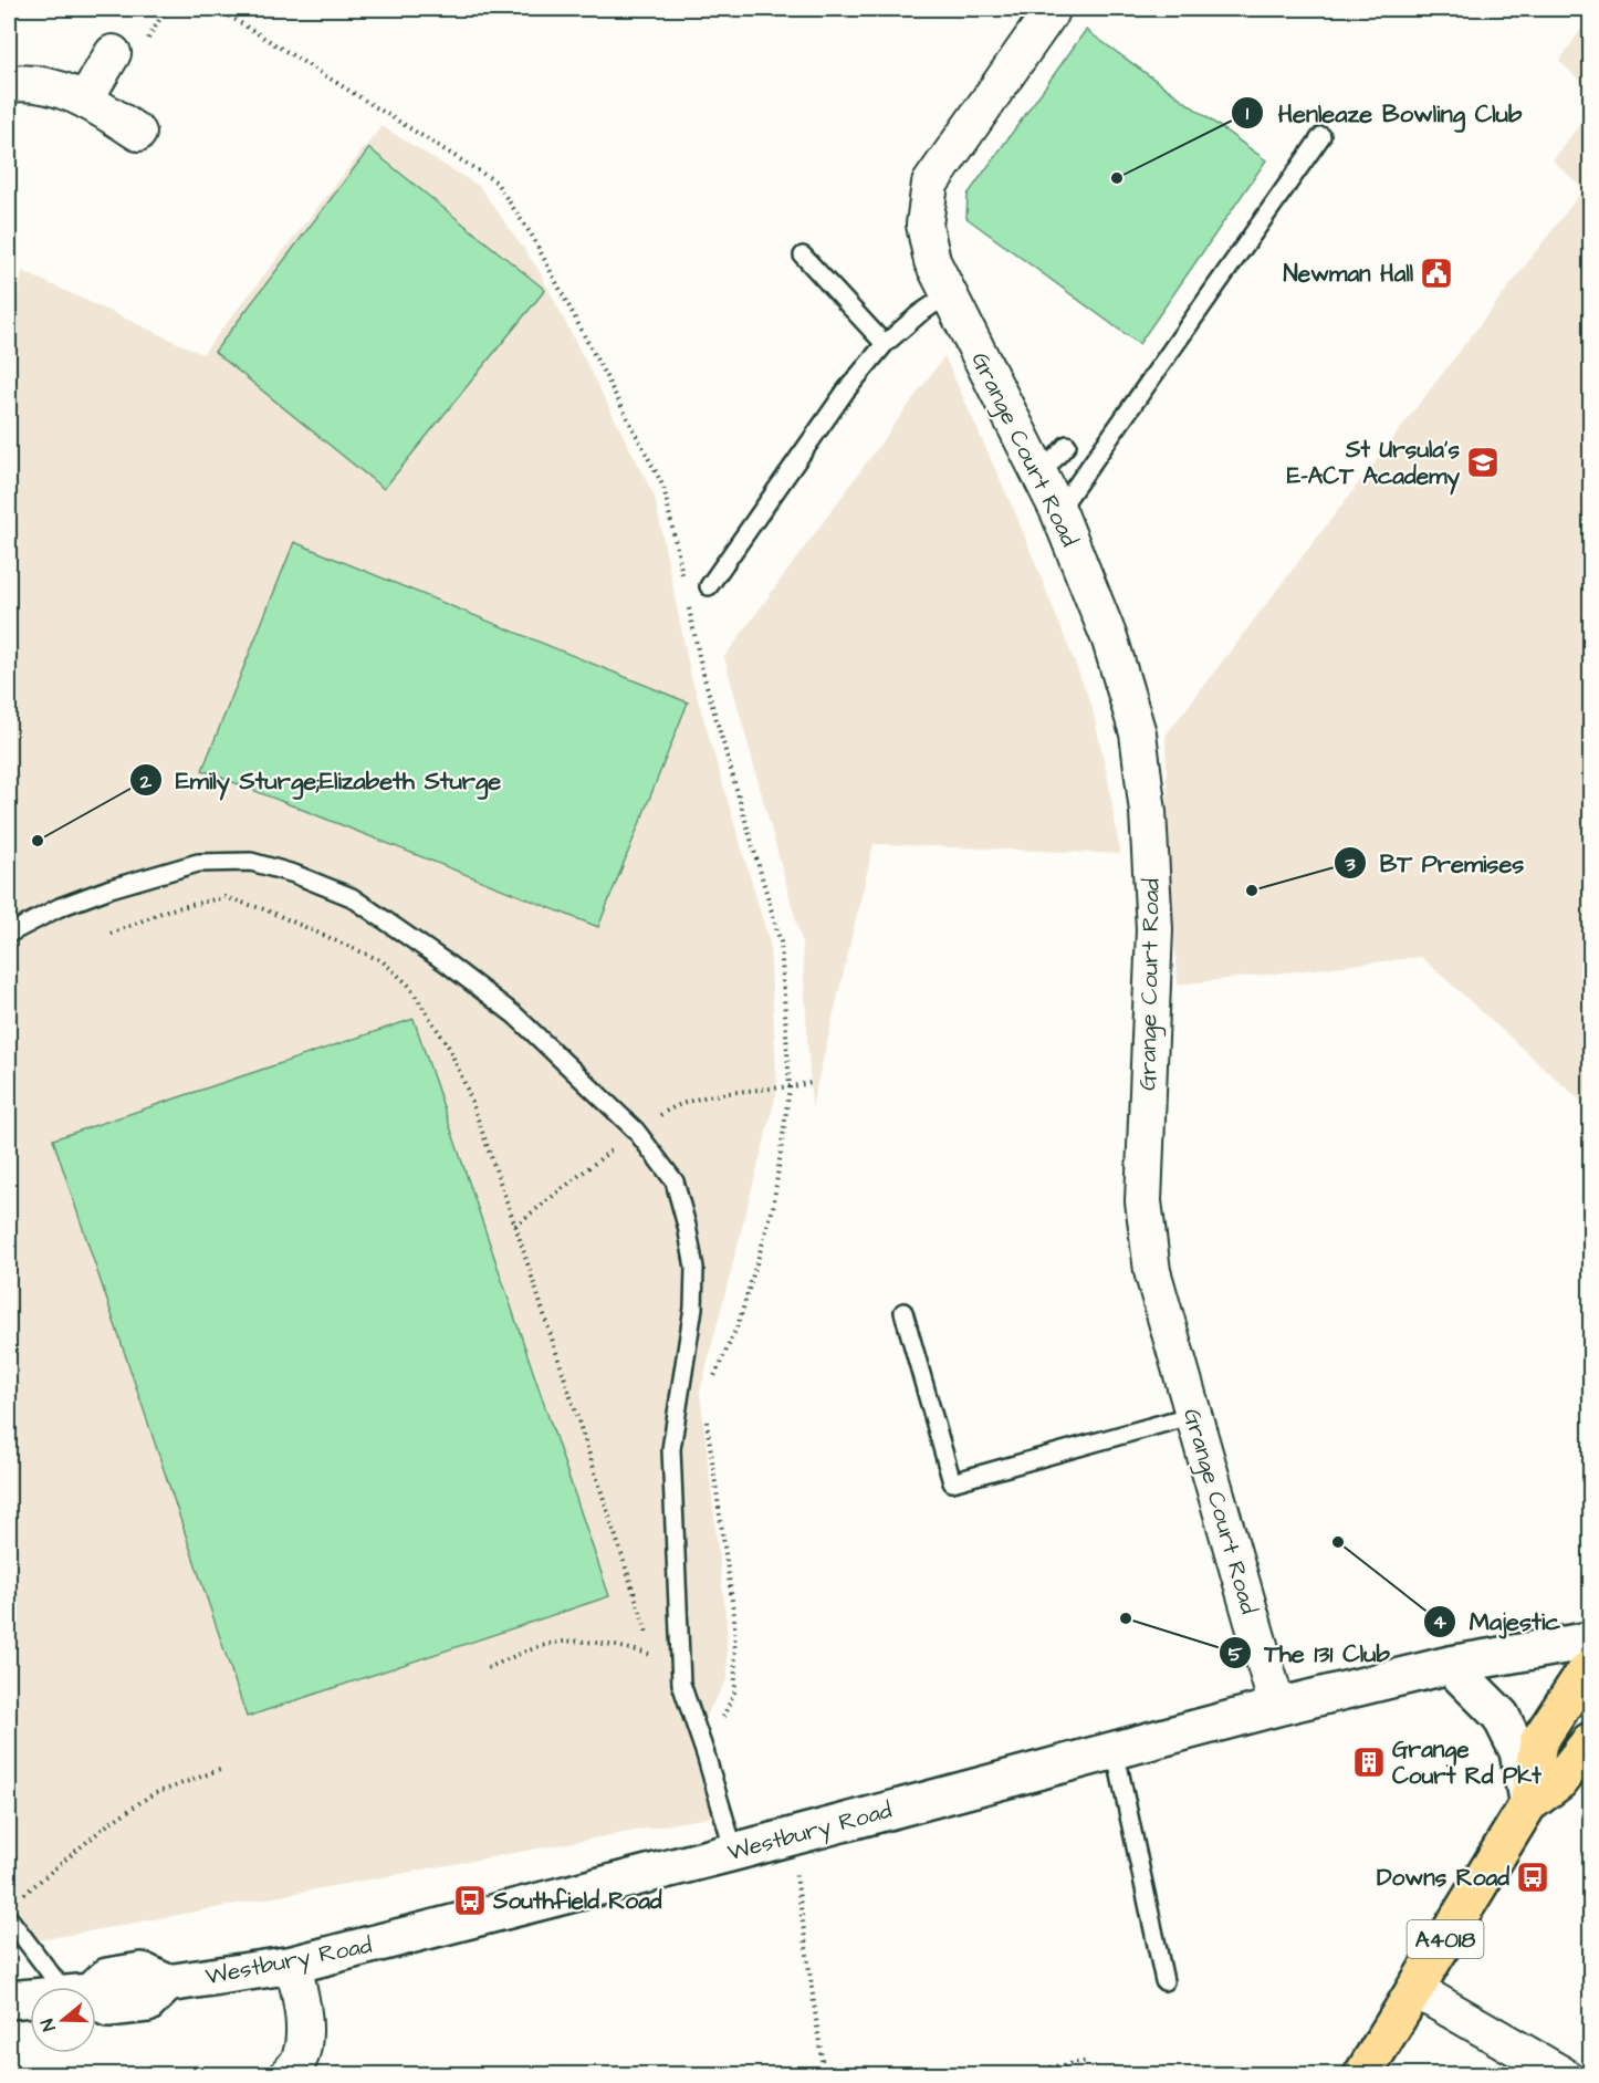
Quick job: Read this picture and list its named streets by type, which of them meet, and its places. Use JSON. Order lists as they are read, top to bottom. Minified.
{"streets":{"main road":["Westbury Road","A4018"],"street":["Grange Court Road"]},"crossings":[["Grange Court Road","Westbury Road"]],"places":{"other":["Henleaze Bowling Club","Emily Sturge;Elizabeth Sturge","BT Premises","Majestic","The 131 Club"],"public building":["Newman Hall"],"school or university":["St Ursula's E-ACT Academy"],"building":["Grange Court Rd Pkt"],"bus stop":["Downs Road","Southfield Road"]},"north":"left"}
